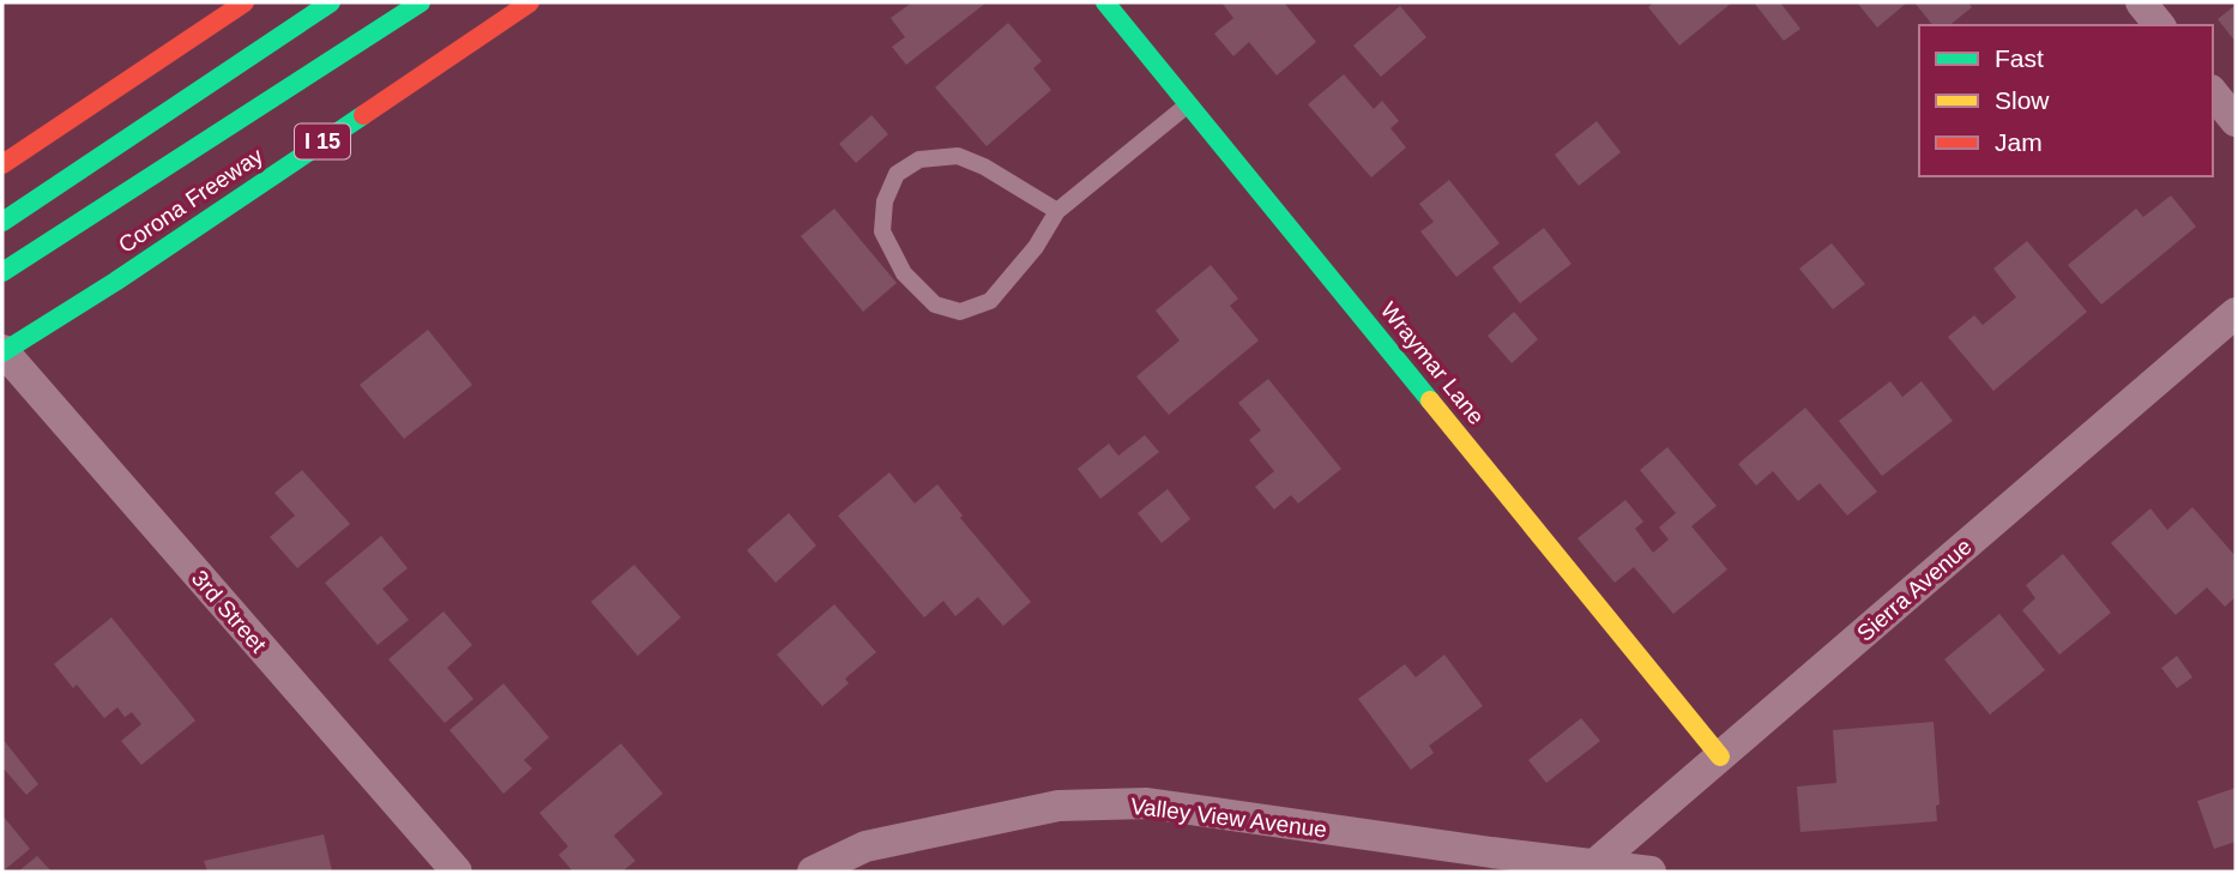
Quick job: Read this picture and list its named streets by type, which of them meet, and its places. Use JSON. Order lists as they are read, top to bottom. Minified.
{"streets":{"main road":["I 15","Corona Freeway","Wraymar Lane"],"street":["Sierra Avenue","3rd Street","Valley View Avenue"]},"crossings":[["Corona Freeway","3rd Street"],["Wraymar Lane","Sierra Avenue"],["Sierra Avenue","Valley View Avenue"]],"legend":["Fast","Slow","Jam"]}
